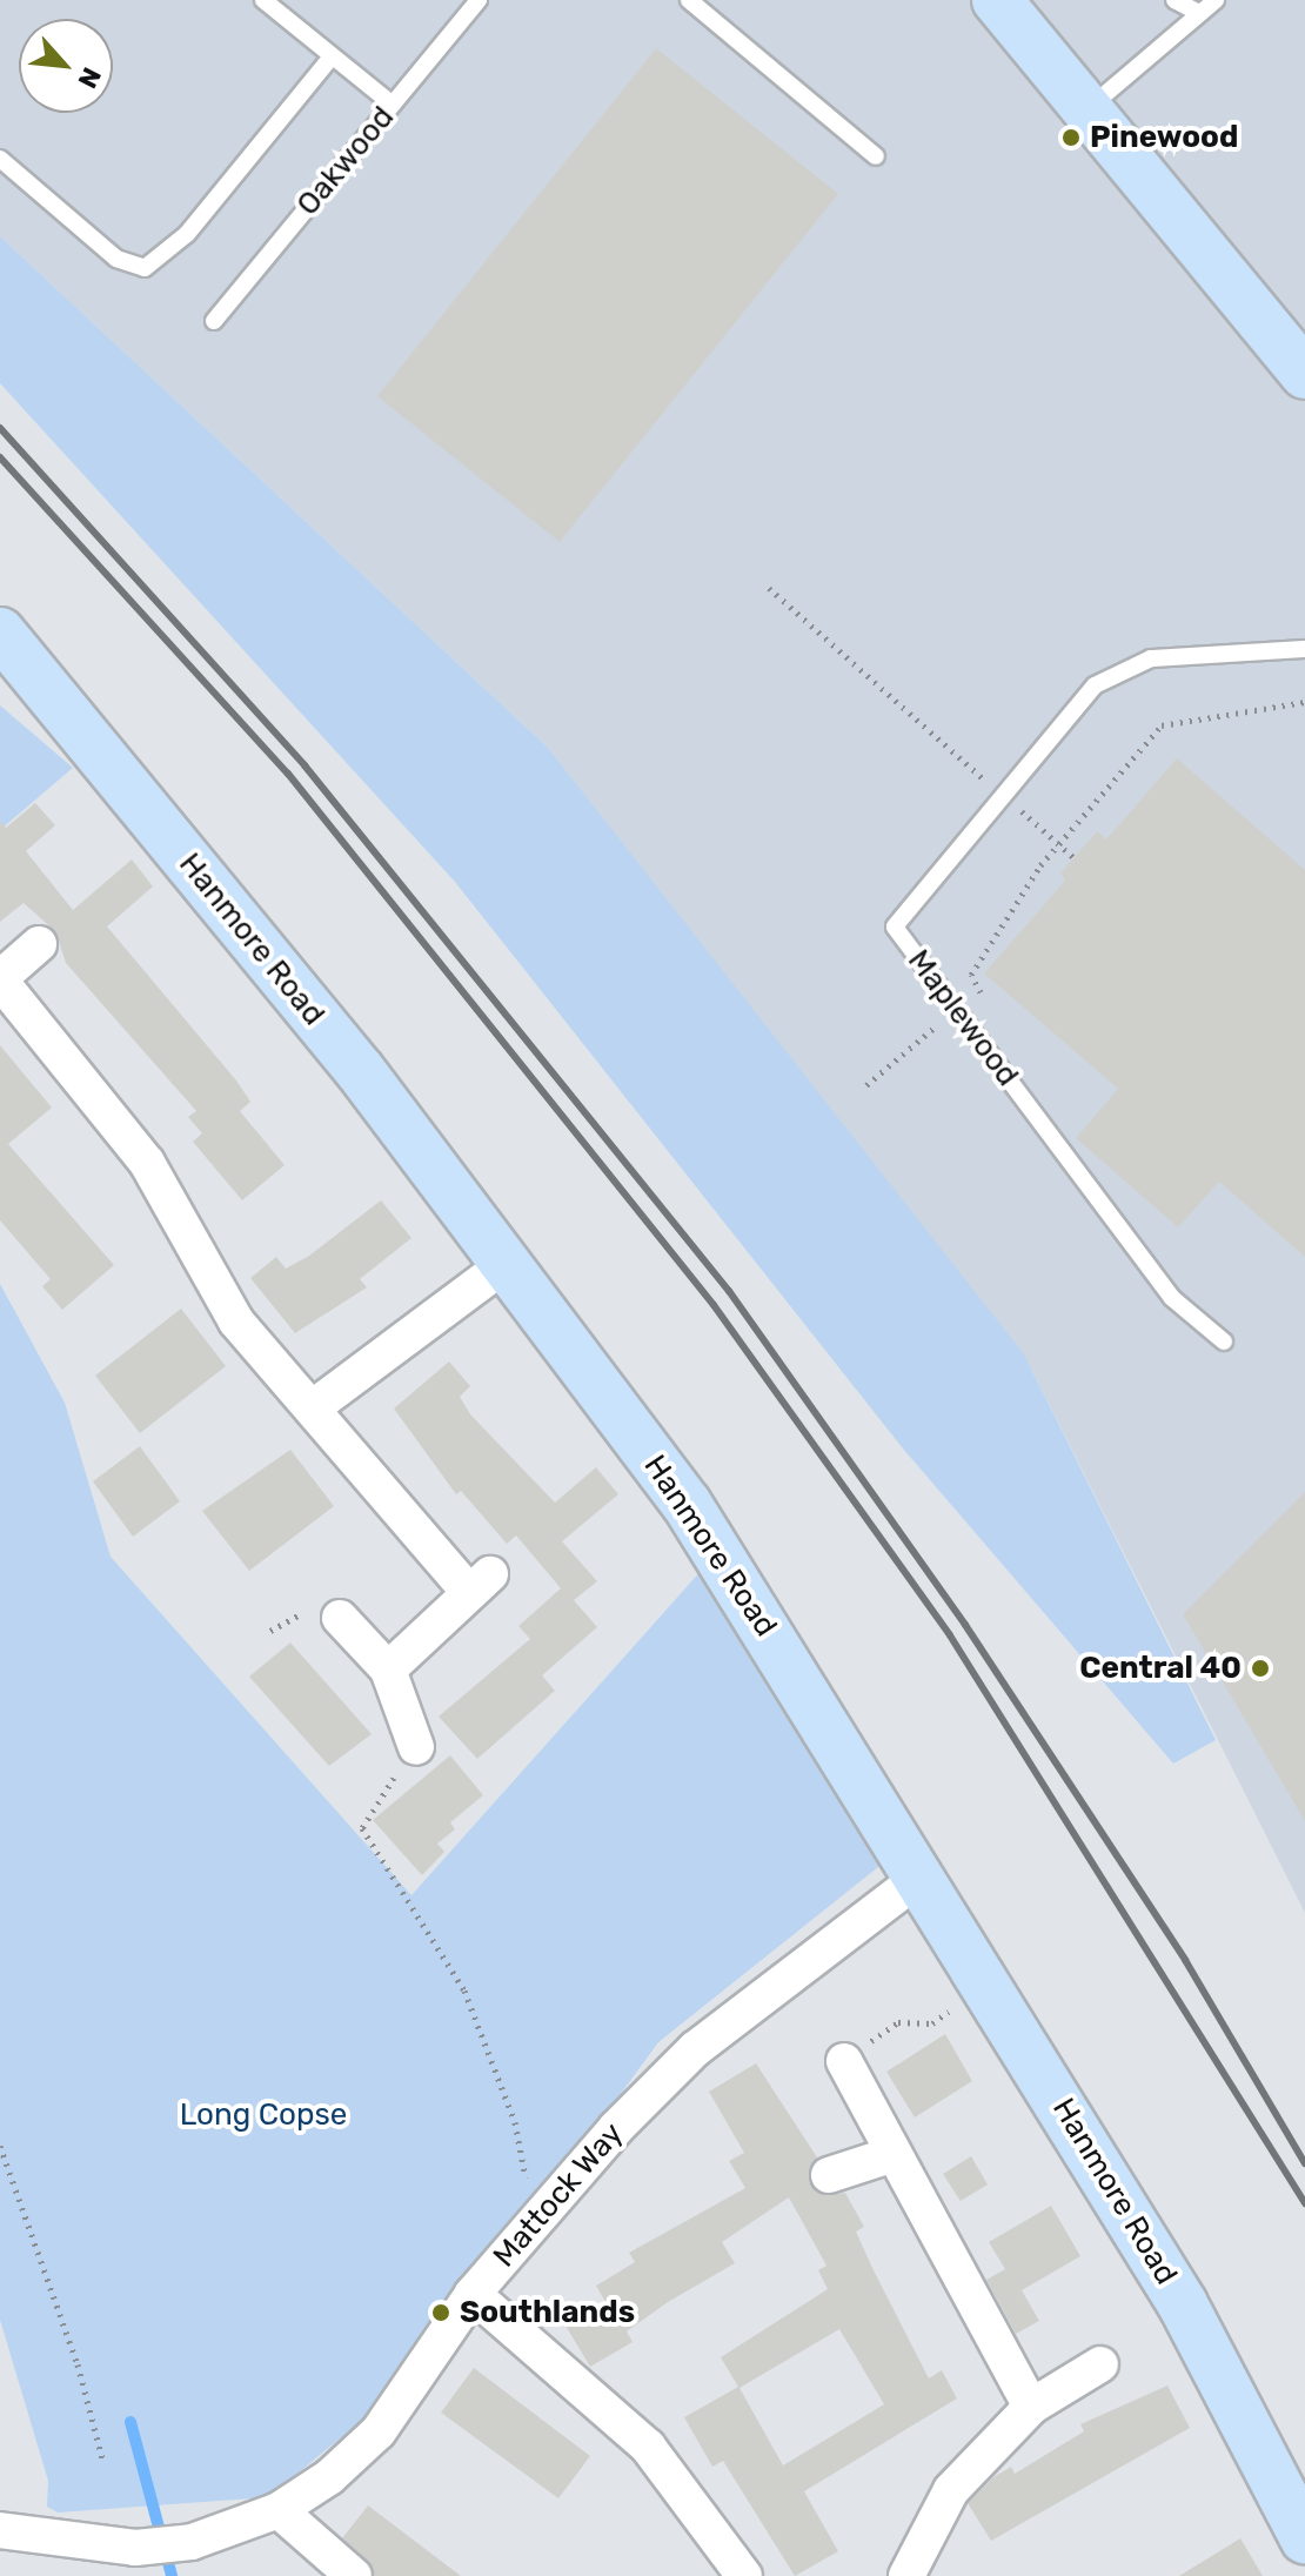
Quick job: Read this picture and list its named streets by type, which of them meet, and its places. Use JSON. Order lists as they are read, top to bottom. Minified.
{"streets":{"street":["Hanmore Road","Mattock Way"],"lane":["Oakwood","Maplewood"]},"crossings":[["Hanmore Road","Mattock Way"]],"parks":["Long Copse"],"places":["Pinewood","Central 40","Southlands"],"north":"bottom right"}
